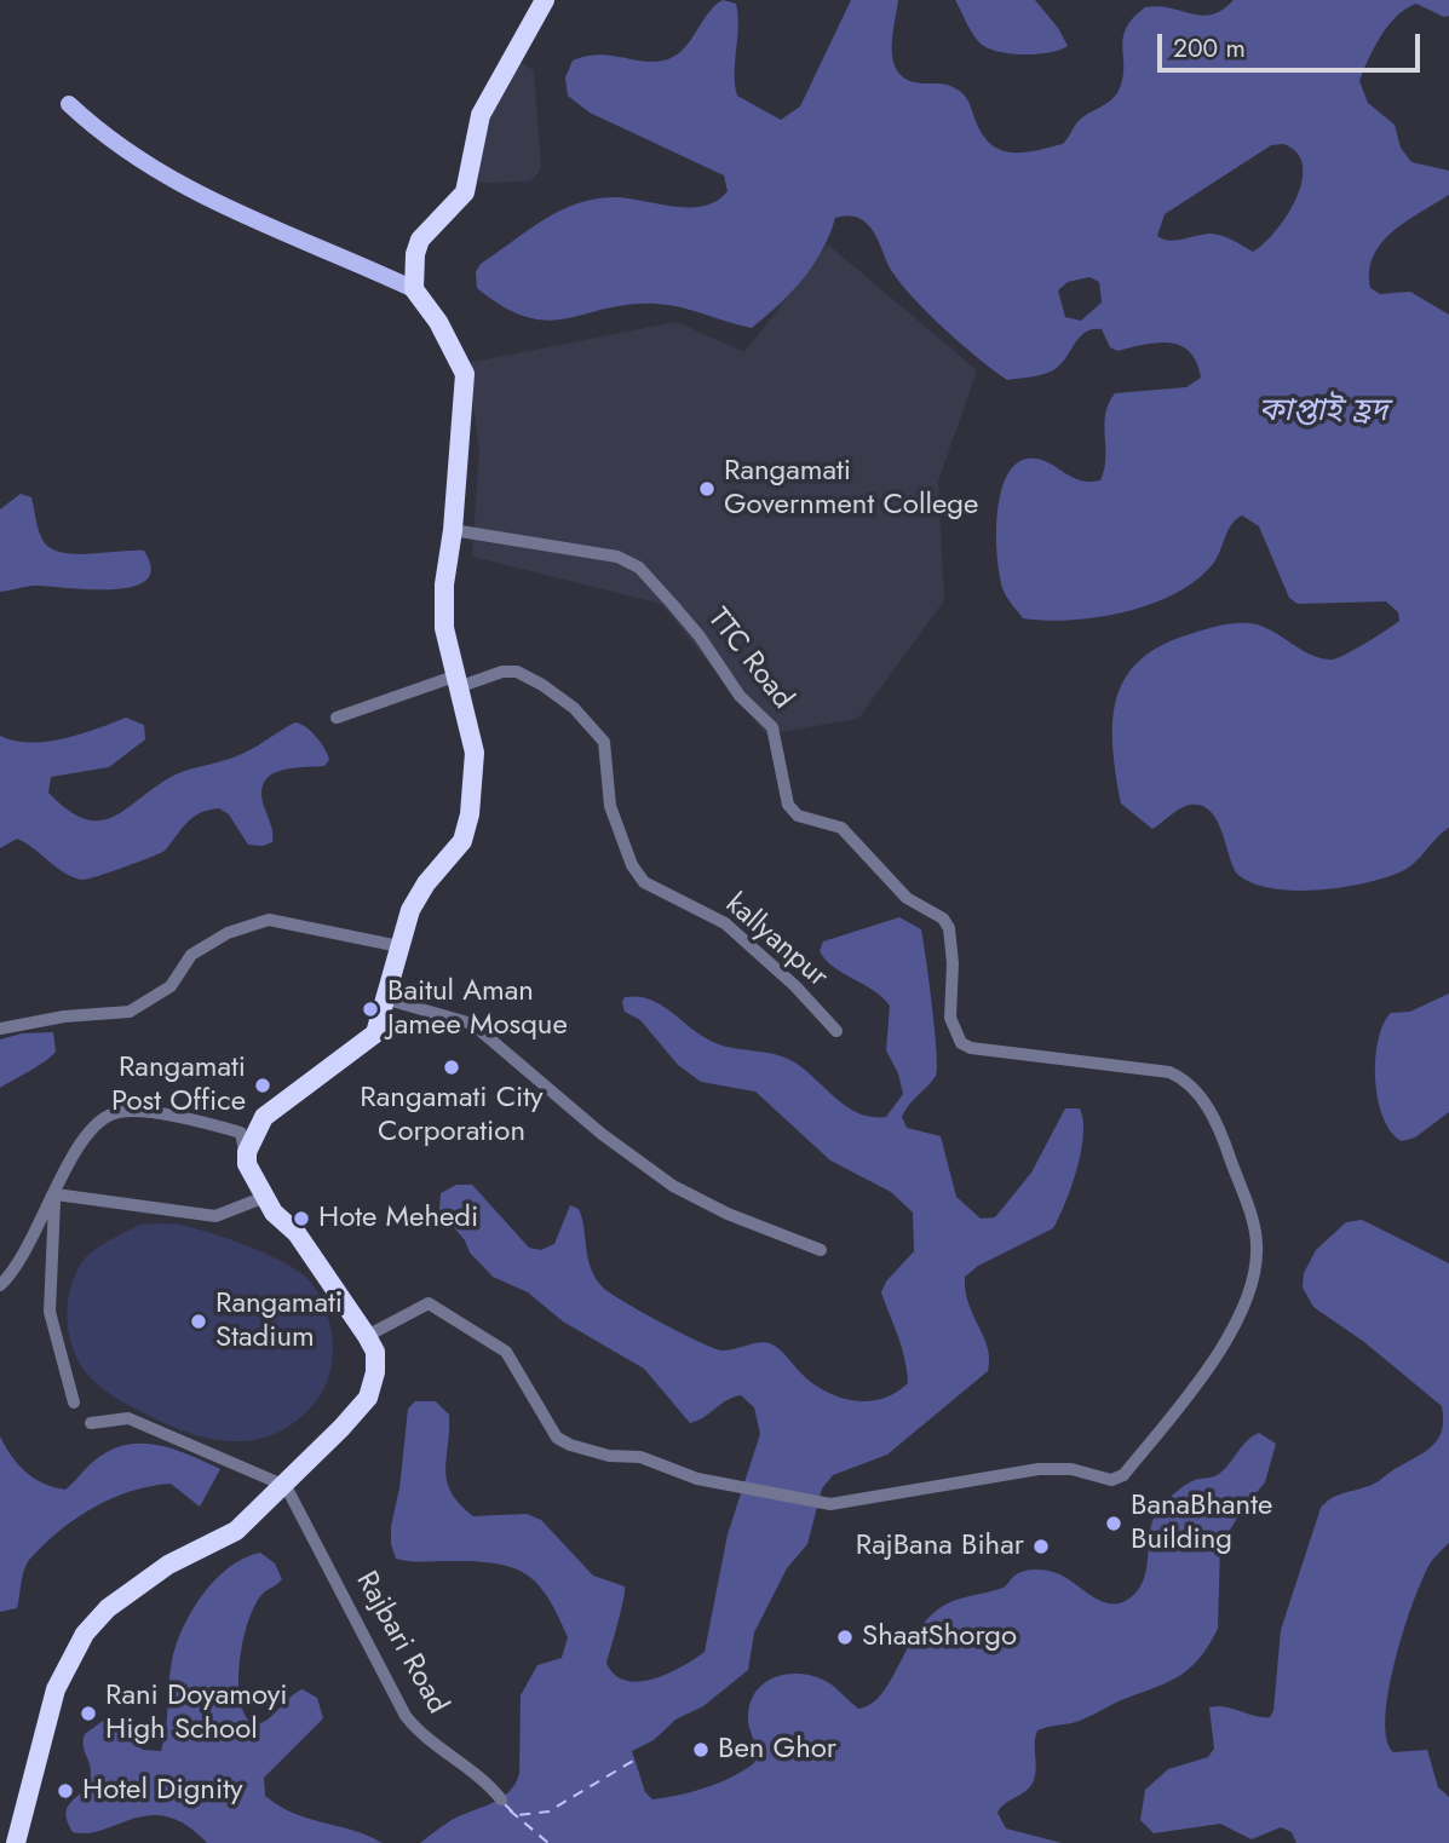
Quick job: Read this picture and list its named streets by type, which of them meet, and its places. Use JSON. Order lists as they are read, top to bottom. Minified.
{"streets":{"street":["TTC Road","kallyanpur","Rajbari Road"]},"water":["কাপ্তাই হ্রদ"],"places":["Rangamati Government College","Baitul Aman Jamee Mosque","Rangamati City Corporation","Rangamati Post Office","Hote Mehedi","Rangamati Stadium","BanaBhante Building","RajBana Bihar","ShaatShorgo","Rani Doyamoyi High School","Ben Ghor","Hotel Dignity"],"scale_bar":"200 m"}
